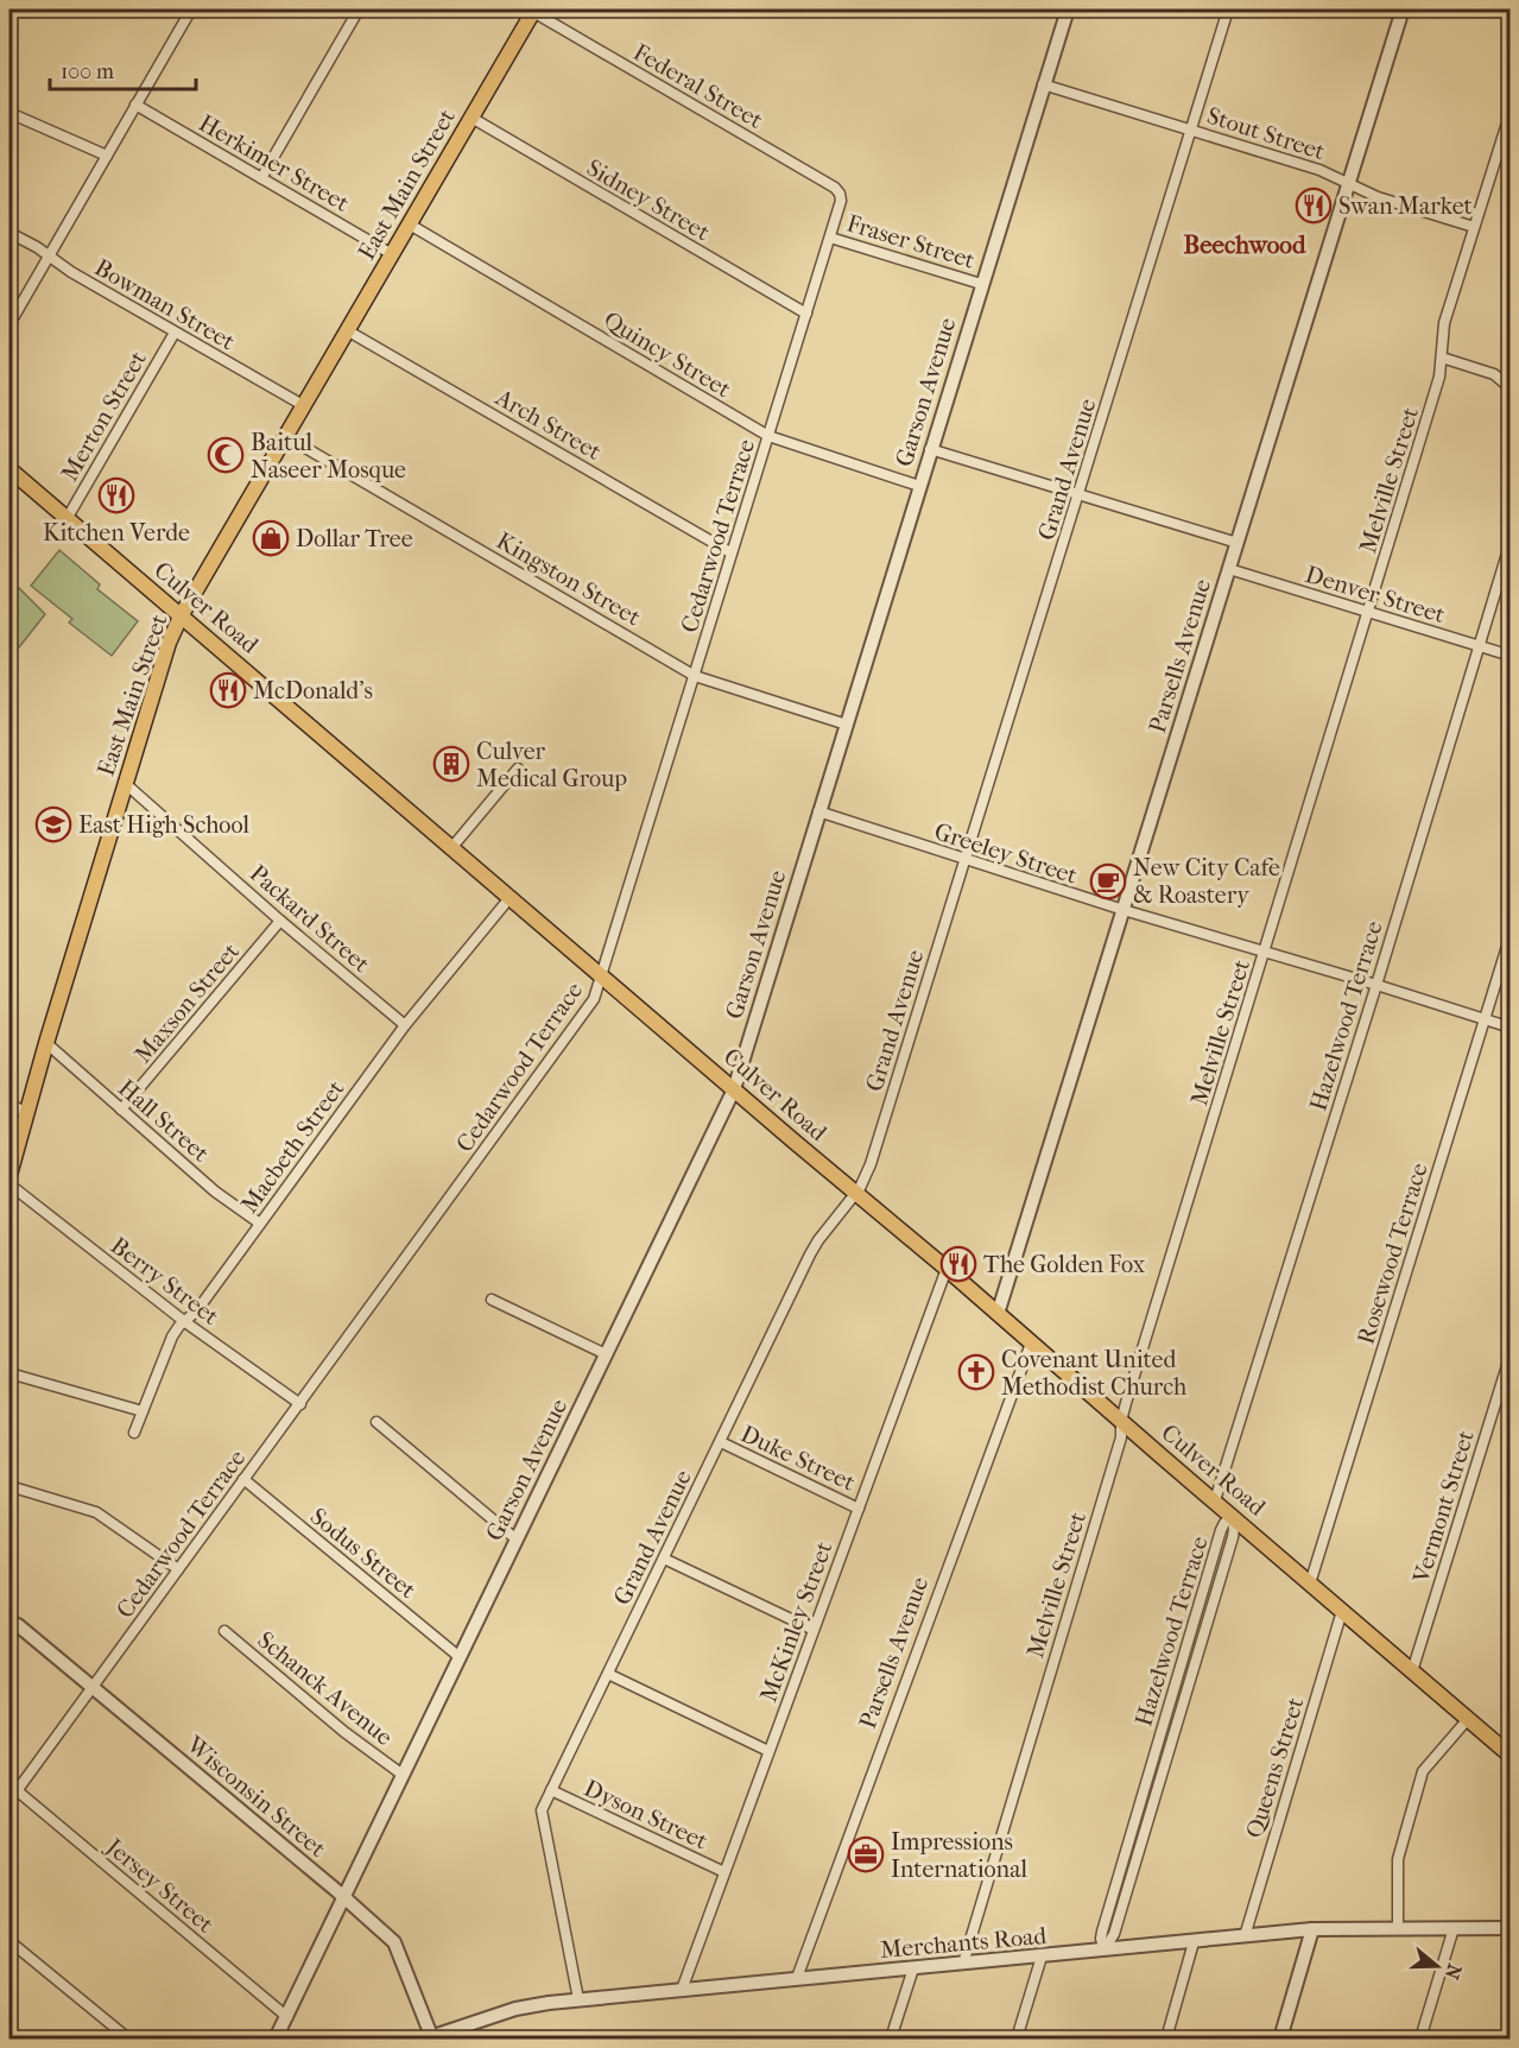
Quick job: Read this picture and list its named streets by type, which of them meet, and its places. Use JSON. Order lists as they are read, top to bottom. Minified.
{"streets":{"main road":["East Main Street","Culver Road"],"street":["Federal Street","Stout Street","Herkimer Street","Sidney Street","Fraser Street","Bowman Street","Quincy Street","Garson Avenue","Merton Street","Arch Street","Grand Avenue","Melville Street","Cedarwood Terrace","Kingston Street","Denver Street","Parsells Avenue","Greeley Street","Packard Street","Maxson Street","Hazelwood Terrace","Hall Street","Macbeth Street","Rosewood Terrace","Berry Street","Duke Street","Vermont Street","Sodus Street","McKinley Street","Schanck Avenue","Queens Street","Wisconsin Street","Dyson Street","Jersey Street","Merchants Road"]},"crossings":[["Federal Street","East Main Street"],["Federal Street","Cedarwood Terrace"],["Stout Street","Garson Avenue"],["Stout Street","Grand Avenue"],["Stout Street","Melville Street"],["Stout Street","Parsells Avenue"],["Herkimer Street","East Main Street"],["East Main Street","Sidney Street"],["East Main Street","Bowman Street"],["East Main Street","Quincy Street"],["East Main Street","Arch Street"],["East Main Street","Kingston Street"],["East Main Street","Culver Road"],["East Main Street","Packard Street"],["East Main Street","Hall Street"],["Sidney Street","Cedarwood Terrace"],["Fraser Street","Garson Avenue"],["Fraser Street","Cedarwood Terrace"],["Bowman Street","Merton Street"],["Quincy Street","Garson Avenue"],["Quincy Street","Cedarwood Terrace"],["Garson Avenue","Kingston Street"],["Garson Avenue","Culver Road"],["Garson Avenue","Greeley Street"],["Garson Avenue","Sodus Street"],["Garson Avenue","Schanck Avenue"],["Garson Avenue","Wisconsin Street"],["Garson Avenue","Jersey Street"],["Merton Street","Culver Road"],["Arch Street","Cedarwood Terrace"],["Grand Avenue","Culver Road"],["Grand Avenue","Greeley Street"],["Grand Avenue","Duke Street"],["Grand Avenue","Dyson Street"],["Grand Avenue","Merchants Road"],["Melville Street","Denver Street"],["Melville Street","Culver Road"],["Melville Street","Greeley Street"],["Melville Street","Merchants Road"],["Cedarwood Terrace","Kingston Street"],["Cedarwood Terrace","Culver Road"],["Cedarwood Terrace","Berry Street"],["Cedarwood Terrace","Sodus Street"],["Cedarwood Terrace","Wisconsin Street"],["Cedarwood Terrace","Jersey Street"],["Denver Street","Parsells Avenue"],["Denver Street","Hazelwood Terrace"],["Culver Road","Parsells Avenue"],["Culver Road","Hazelwood Terrace"],["Culver Road","Macbeth Street"],["Culver Road","Rosewood Terrace"],["Culver Road","Vermont Street"],["Culver Road","McKinley Street"],["Culver Road","Queens Street"],["Parsells Avenue","Greeley Street"],["Parsells Avenue","Merchants Road"],["Greeley Street","Hazelwood Terrace"],["Greeley Street","Rosewood Terrace"],["Packard Street","Maxson Street"],["Packard Street","Macbeth Street"],["Maxson Street","Hall Street"],["Hazelwood Terrace","Merchants Road"],["Hall Street","Macbeth Street"],["Macbeth Street","Berry Street"],["Duke Street","McKinley Street"],["McKinley Street","Dyson Street"],["McKinley Street","Merchants Road"],["Queens Street","Merchants Road"],["Wisconsin Street","Merchants Road"]],"districts":["Beechwood"],"places":{"restaurant":["Swan Market","Kitchen Verde","McDonald's","The Golden Fox"],"mosque":["Baitul Naseer Mosque"],"shop":["Dollar Tree"],"building":["Culver Medical Group"],"school or university":["East High School"],"cafe":["New City Cafe & Roastery"],"church":["Covenant United Methodist Church"],"office":["Impressions International"]},"scale_bar":"100 m","north":"right"}
